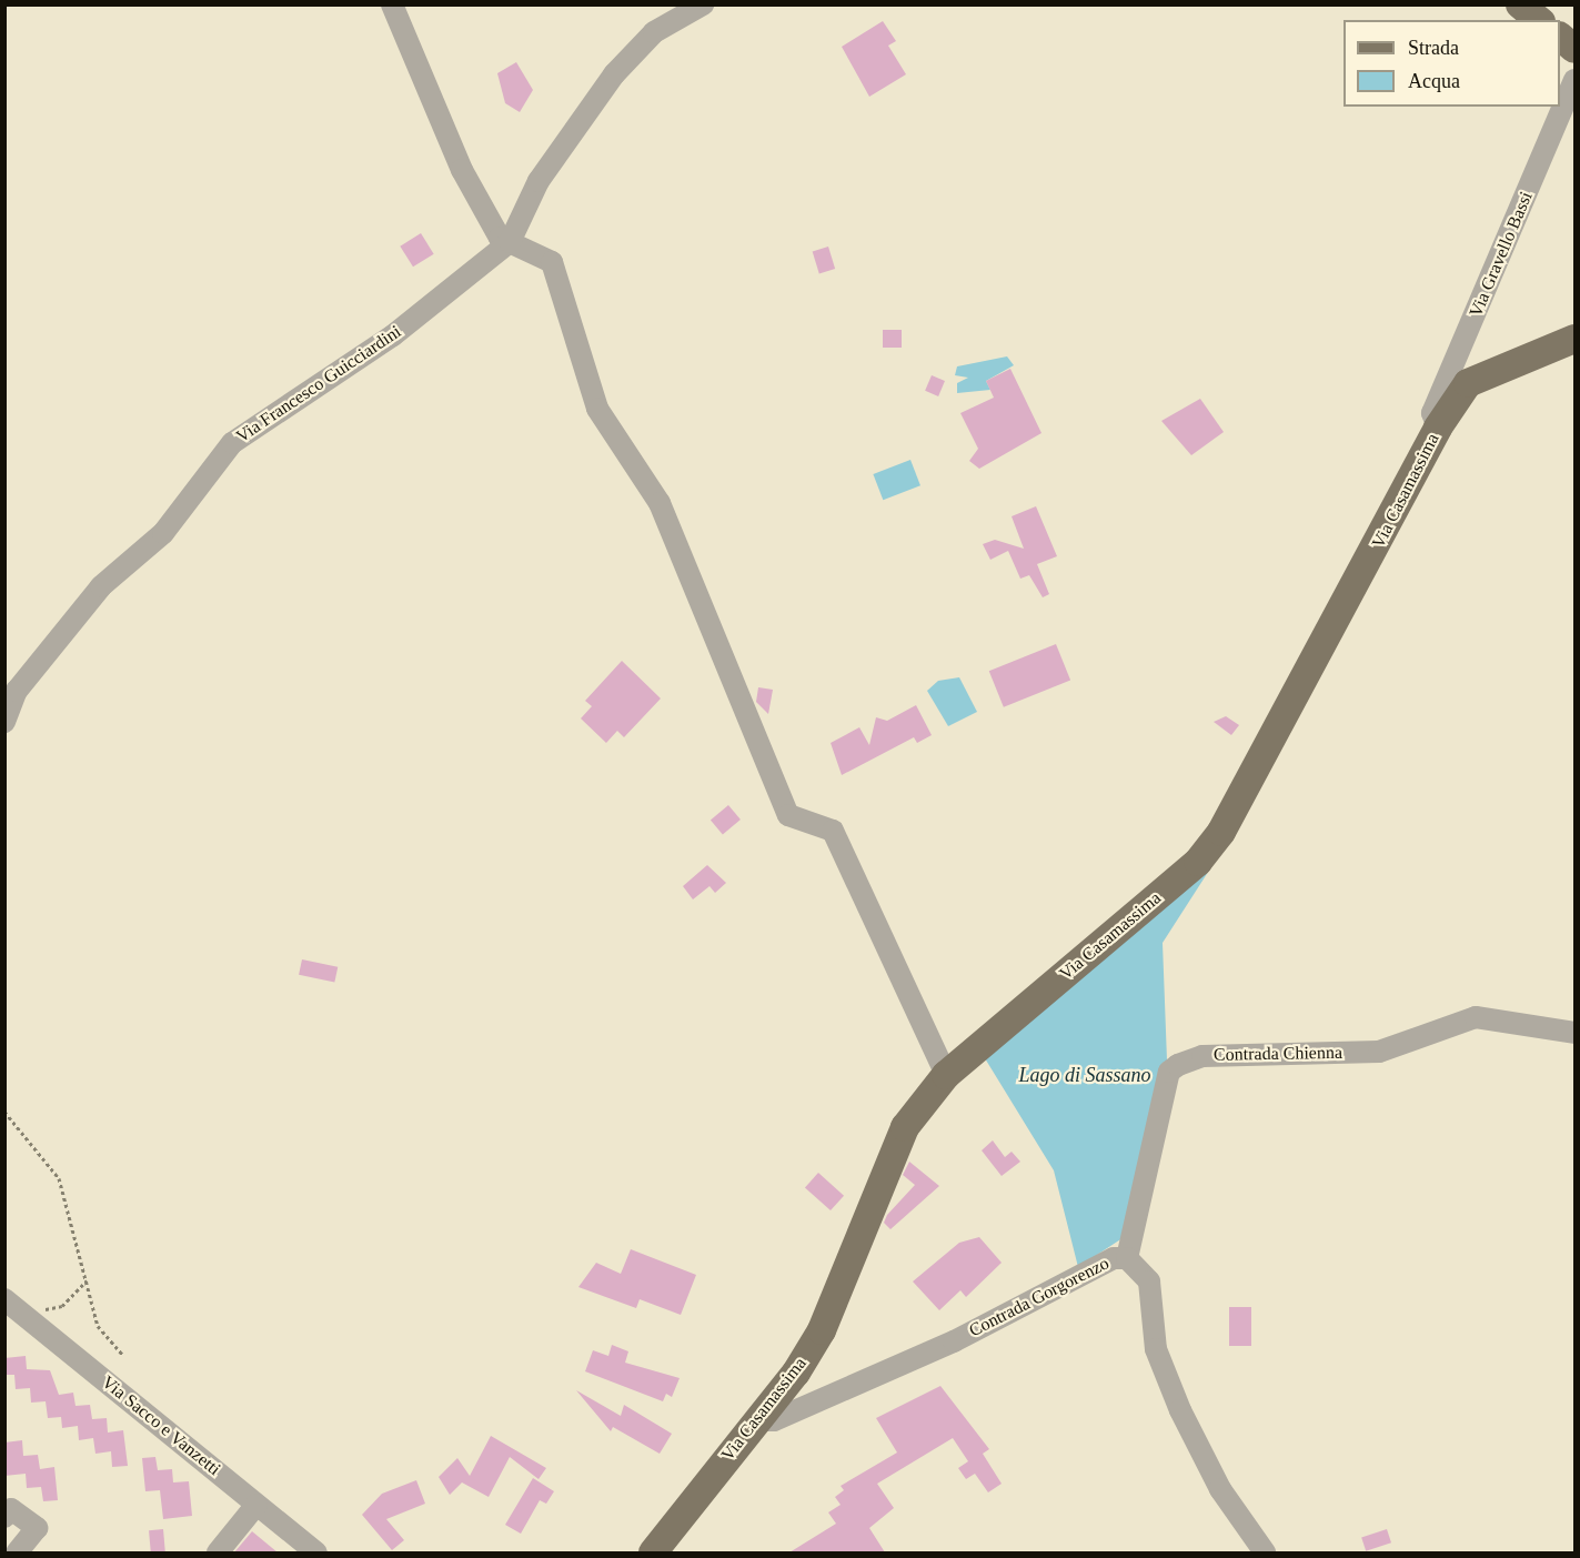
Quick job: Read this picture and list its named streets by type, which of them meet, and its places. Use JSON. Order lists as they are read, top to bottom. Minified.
{"streets":{"main road":["Via Casamassima"],"street":["Via Gravello Bassi","Via Francesco Guicciardini","Contrada Chienna","Contrada Gorgorenzo","Via Sacco e Vanzetti"]},"crossings":[["Via Gravello Bassi","Via Casamassima"],["Via Casamassima","Contrada Gorgorenzo"],["Contrada Chienna","Contrada Gorgorenzo"]],"water":["Lago di Sassano"],"legend":["Strada","Acqua"]}
